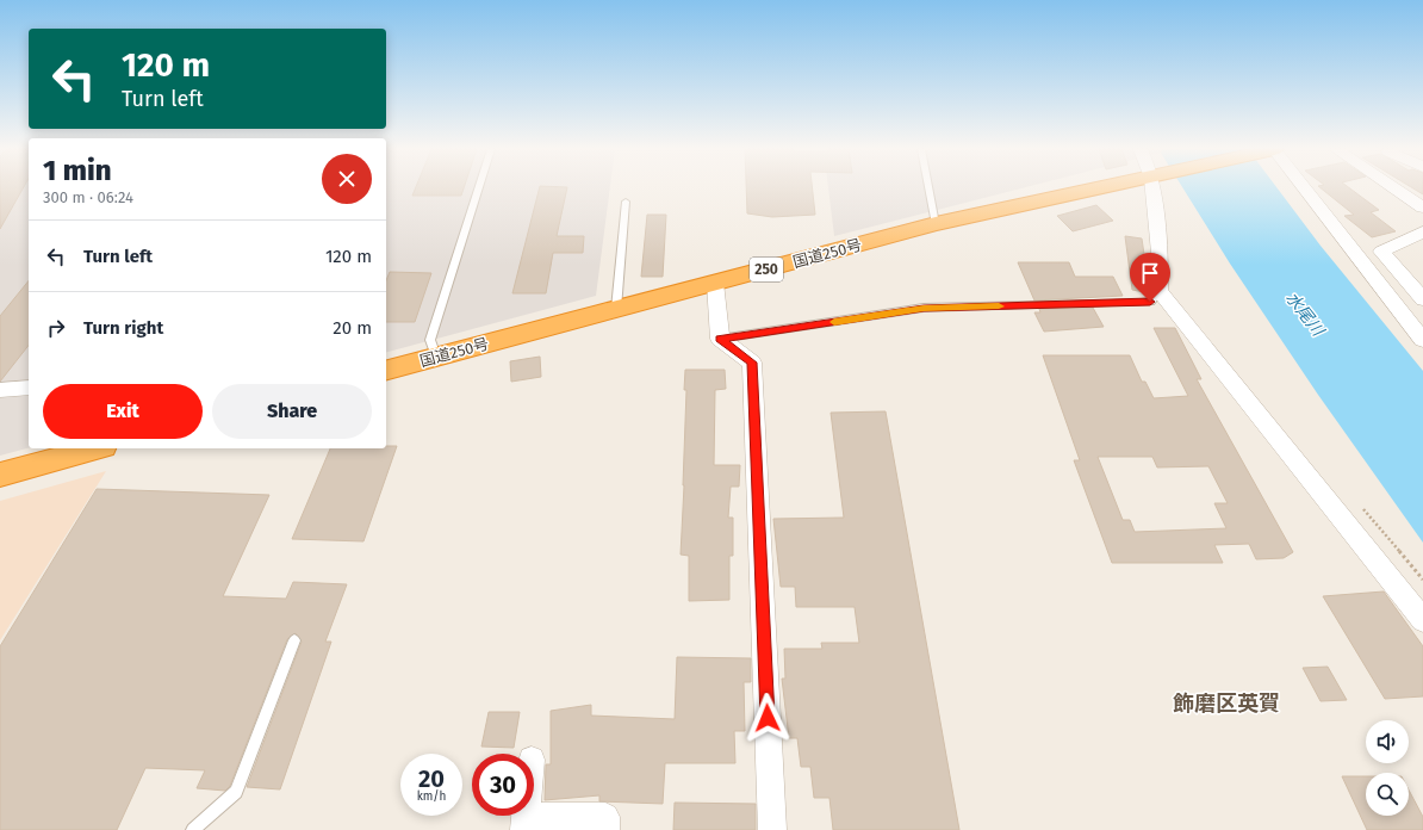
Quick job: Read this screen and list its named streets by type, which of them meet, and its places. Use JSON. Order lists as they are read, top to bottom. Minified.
{"streets":{"highway":["国道250号","250"]},"districts":["飾磨区英賀"],"water":["水尾川"],"page":{"turn":["120 m","Turn left"],"heading":["1 min","300 m · 06:24"],"list":[{"name":"Turn left","value":"120 m"},{"name":"Turn right","value":"20 m"}],"buttons":["Exit","Share"],"speed":"20 km/h","limit":"30"}}
